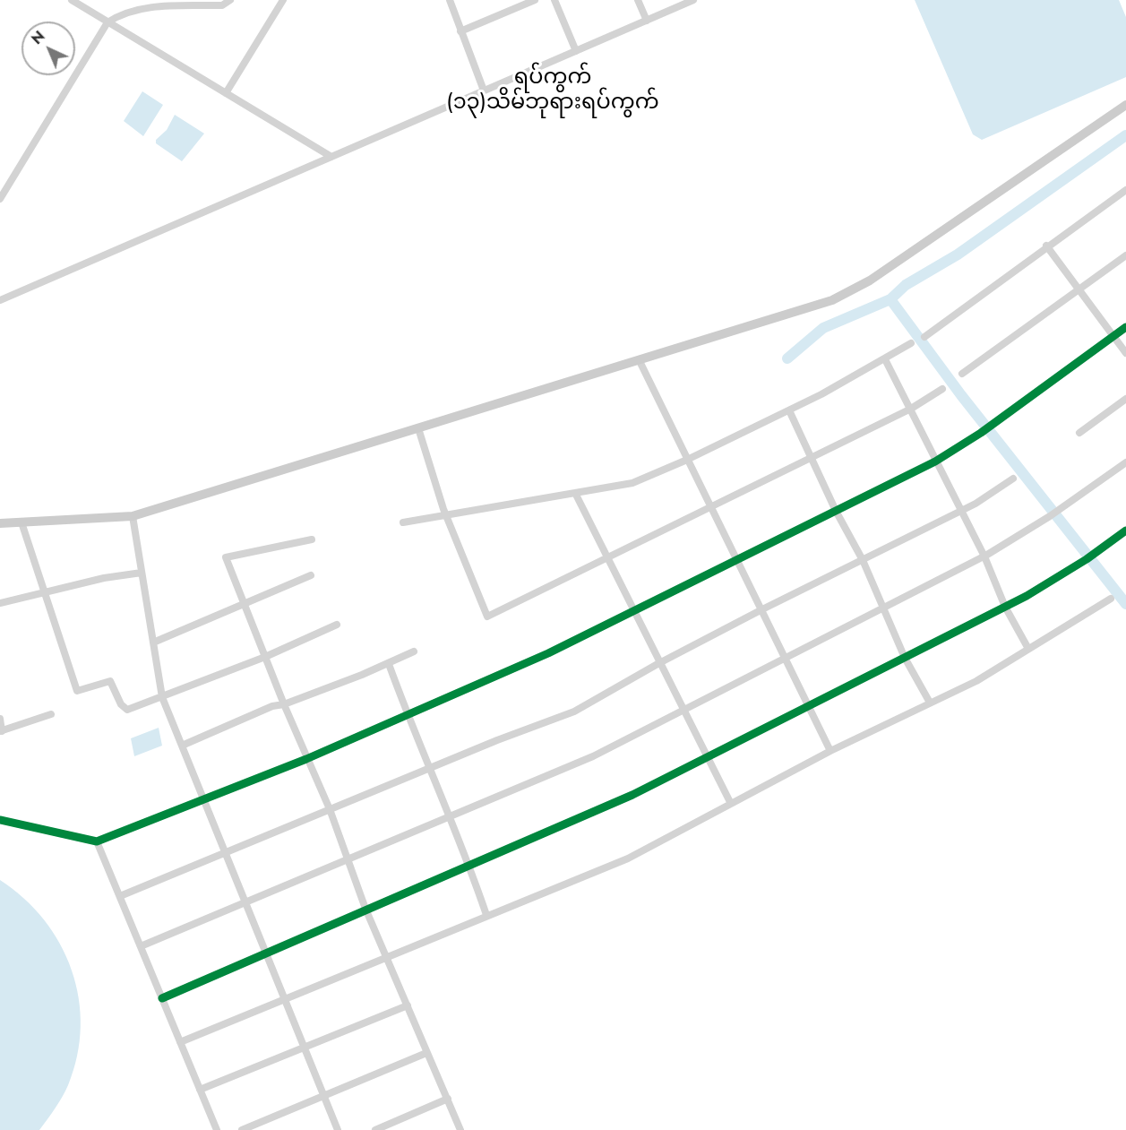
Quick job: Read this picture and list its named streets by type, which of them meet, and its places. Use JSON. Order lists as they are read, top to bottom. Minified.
{"districts":["ရပ်ကွက် (၁၃)သိမ်ဘုရားရပ်ကွက်"],"north":"top left"}
